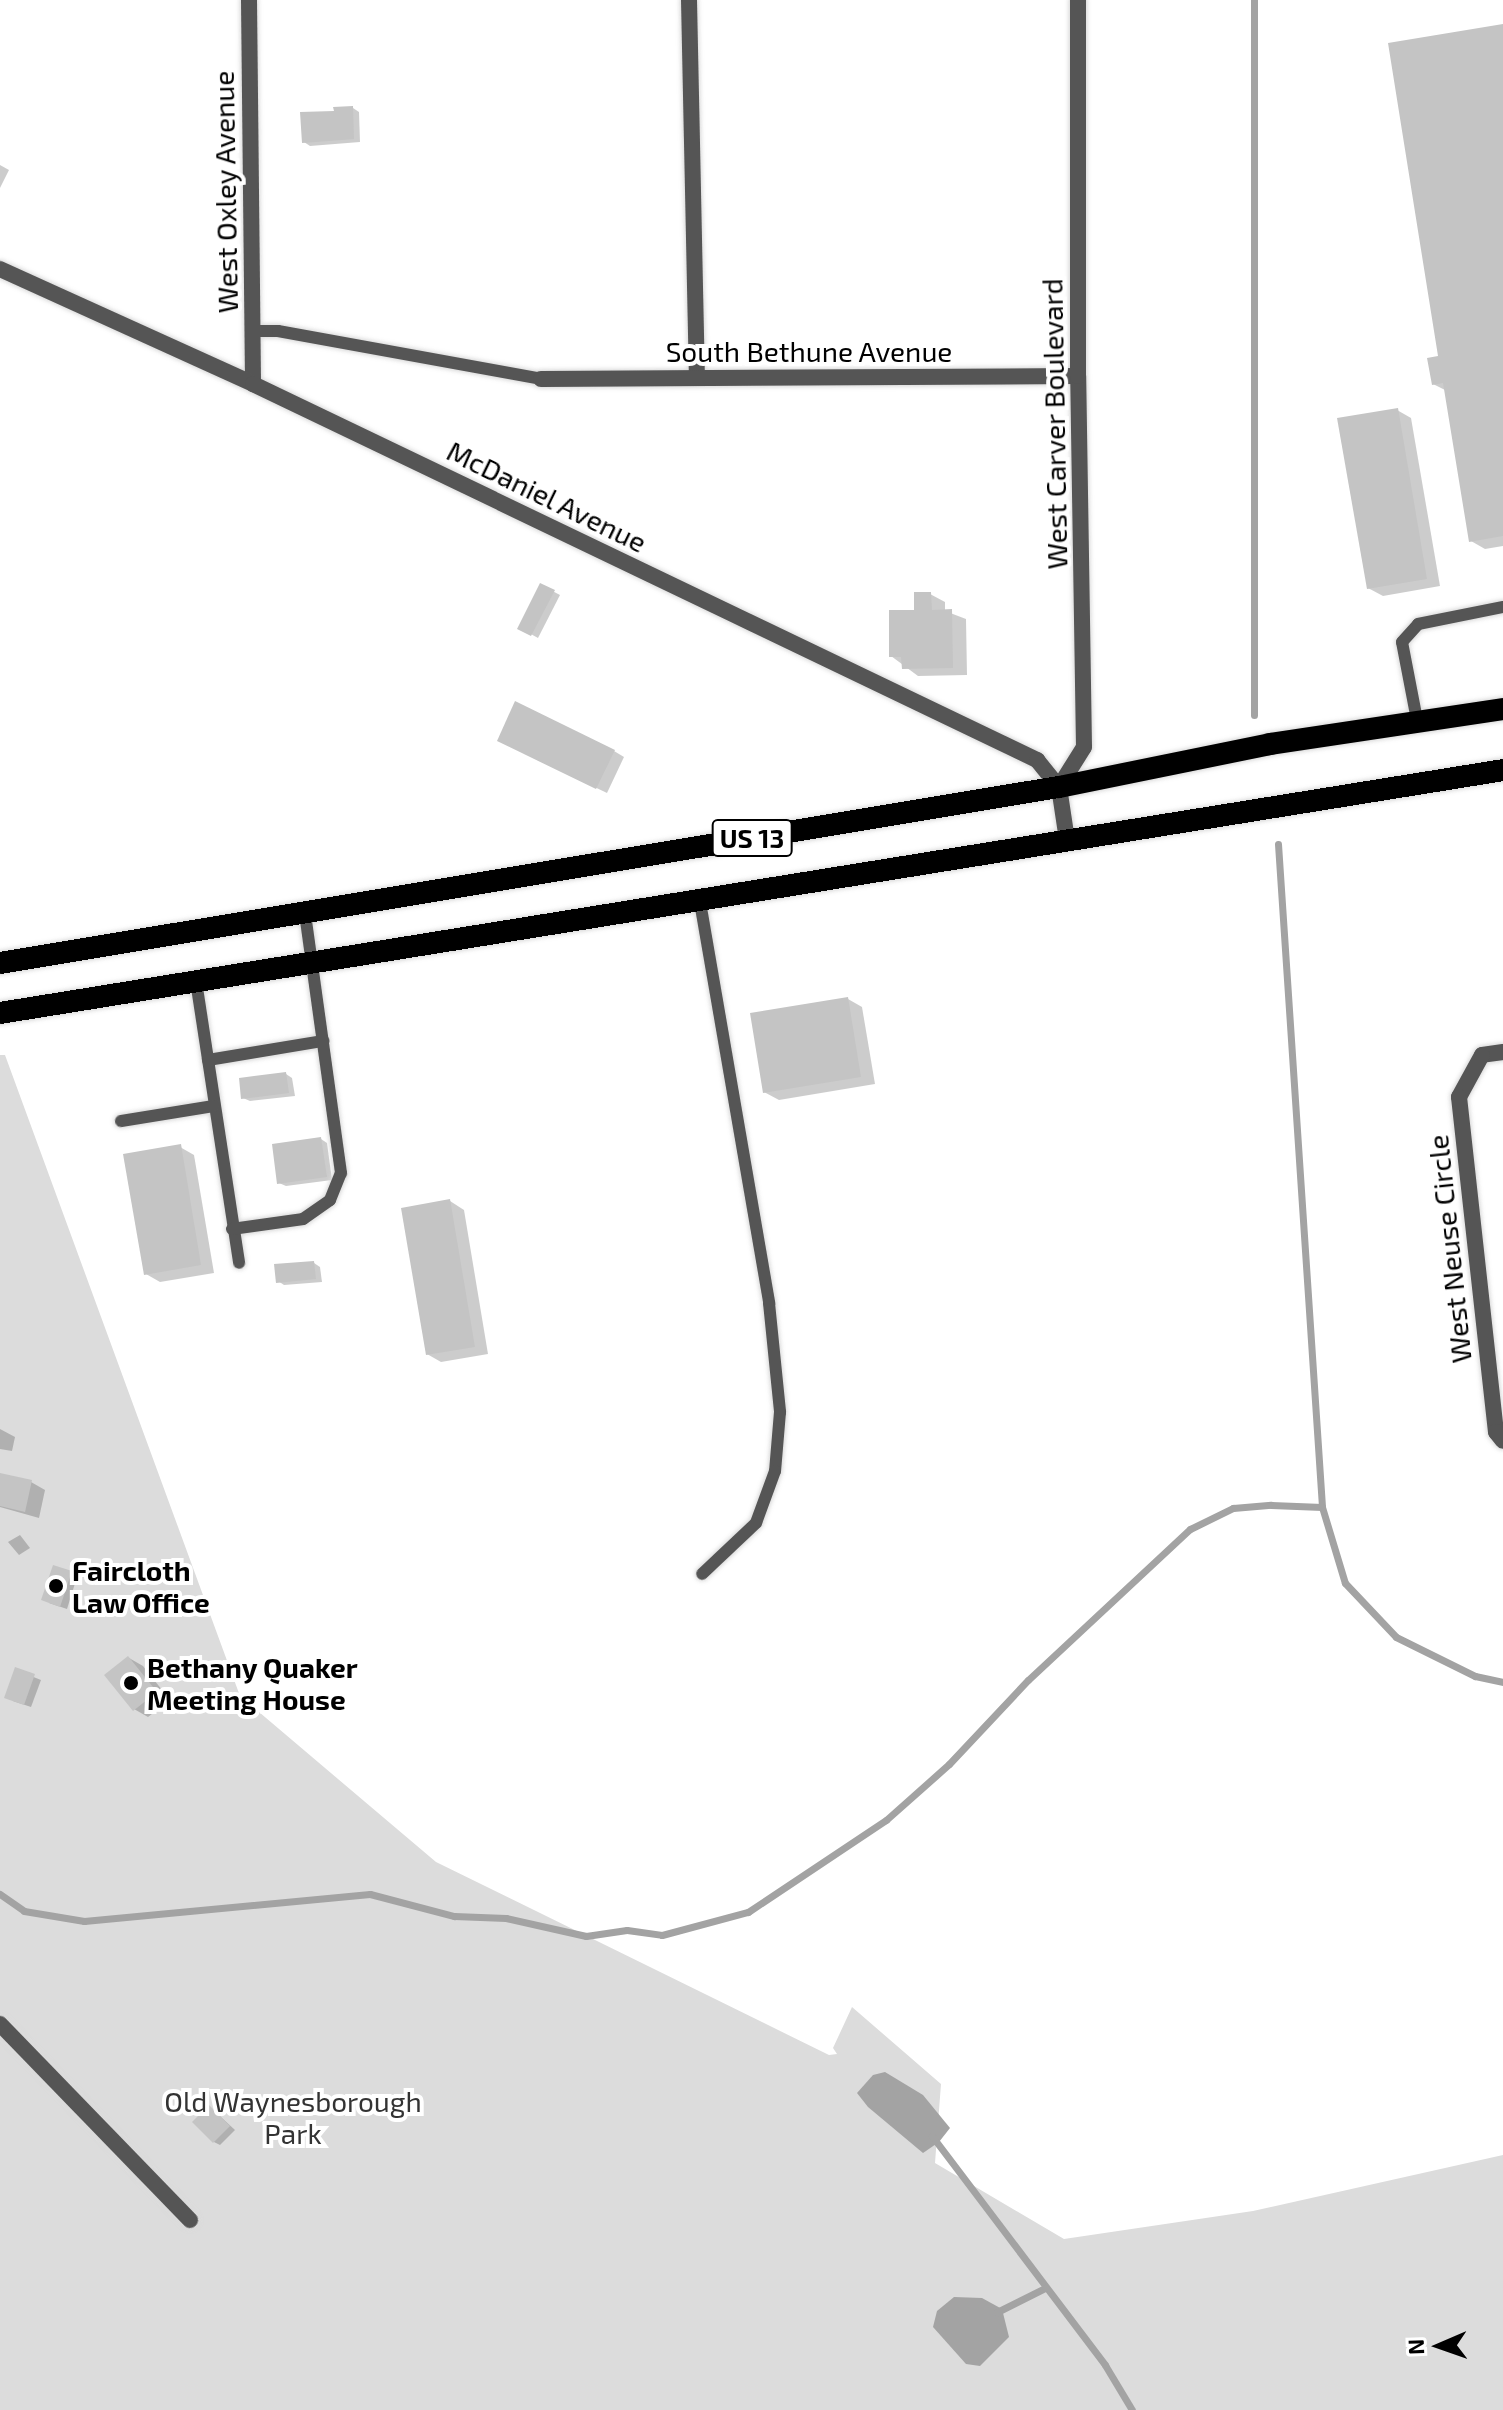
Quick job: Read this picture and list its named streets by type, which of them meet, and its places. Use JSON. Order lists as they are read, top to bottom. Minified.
{"streets":{"highway":["US 13"],"street":["West Oxley Avenue","South Bethune Avenue","West Carver Boulevard","McDaniel Avenue","West Neuse Circle"]},"crossings":[["West Oxley Avenue","McDaniel Avenue"],["South Bethune Avenue","West Carver Boulevard"],["West Carver Boulevard","McDaniel Avenue"],["West Carver Boulevard","US 13"],["McDaniel Avenue","US 13"]],"parks":["Old Waynesborough Park"],"places":["Faircloth Law Office","Bethany Quaker Meeting House"],"north":"left"}
